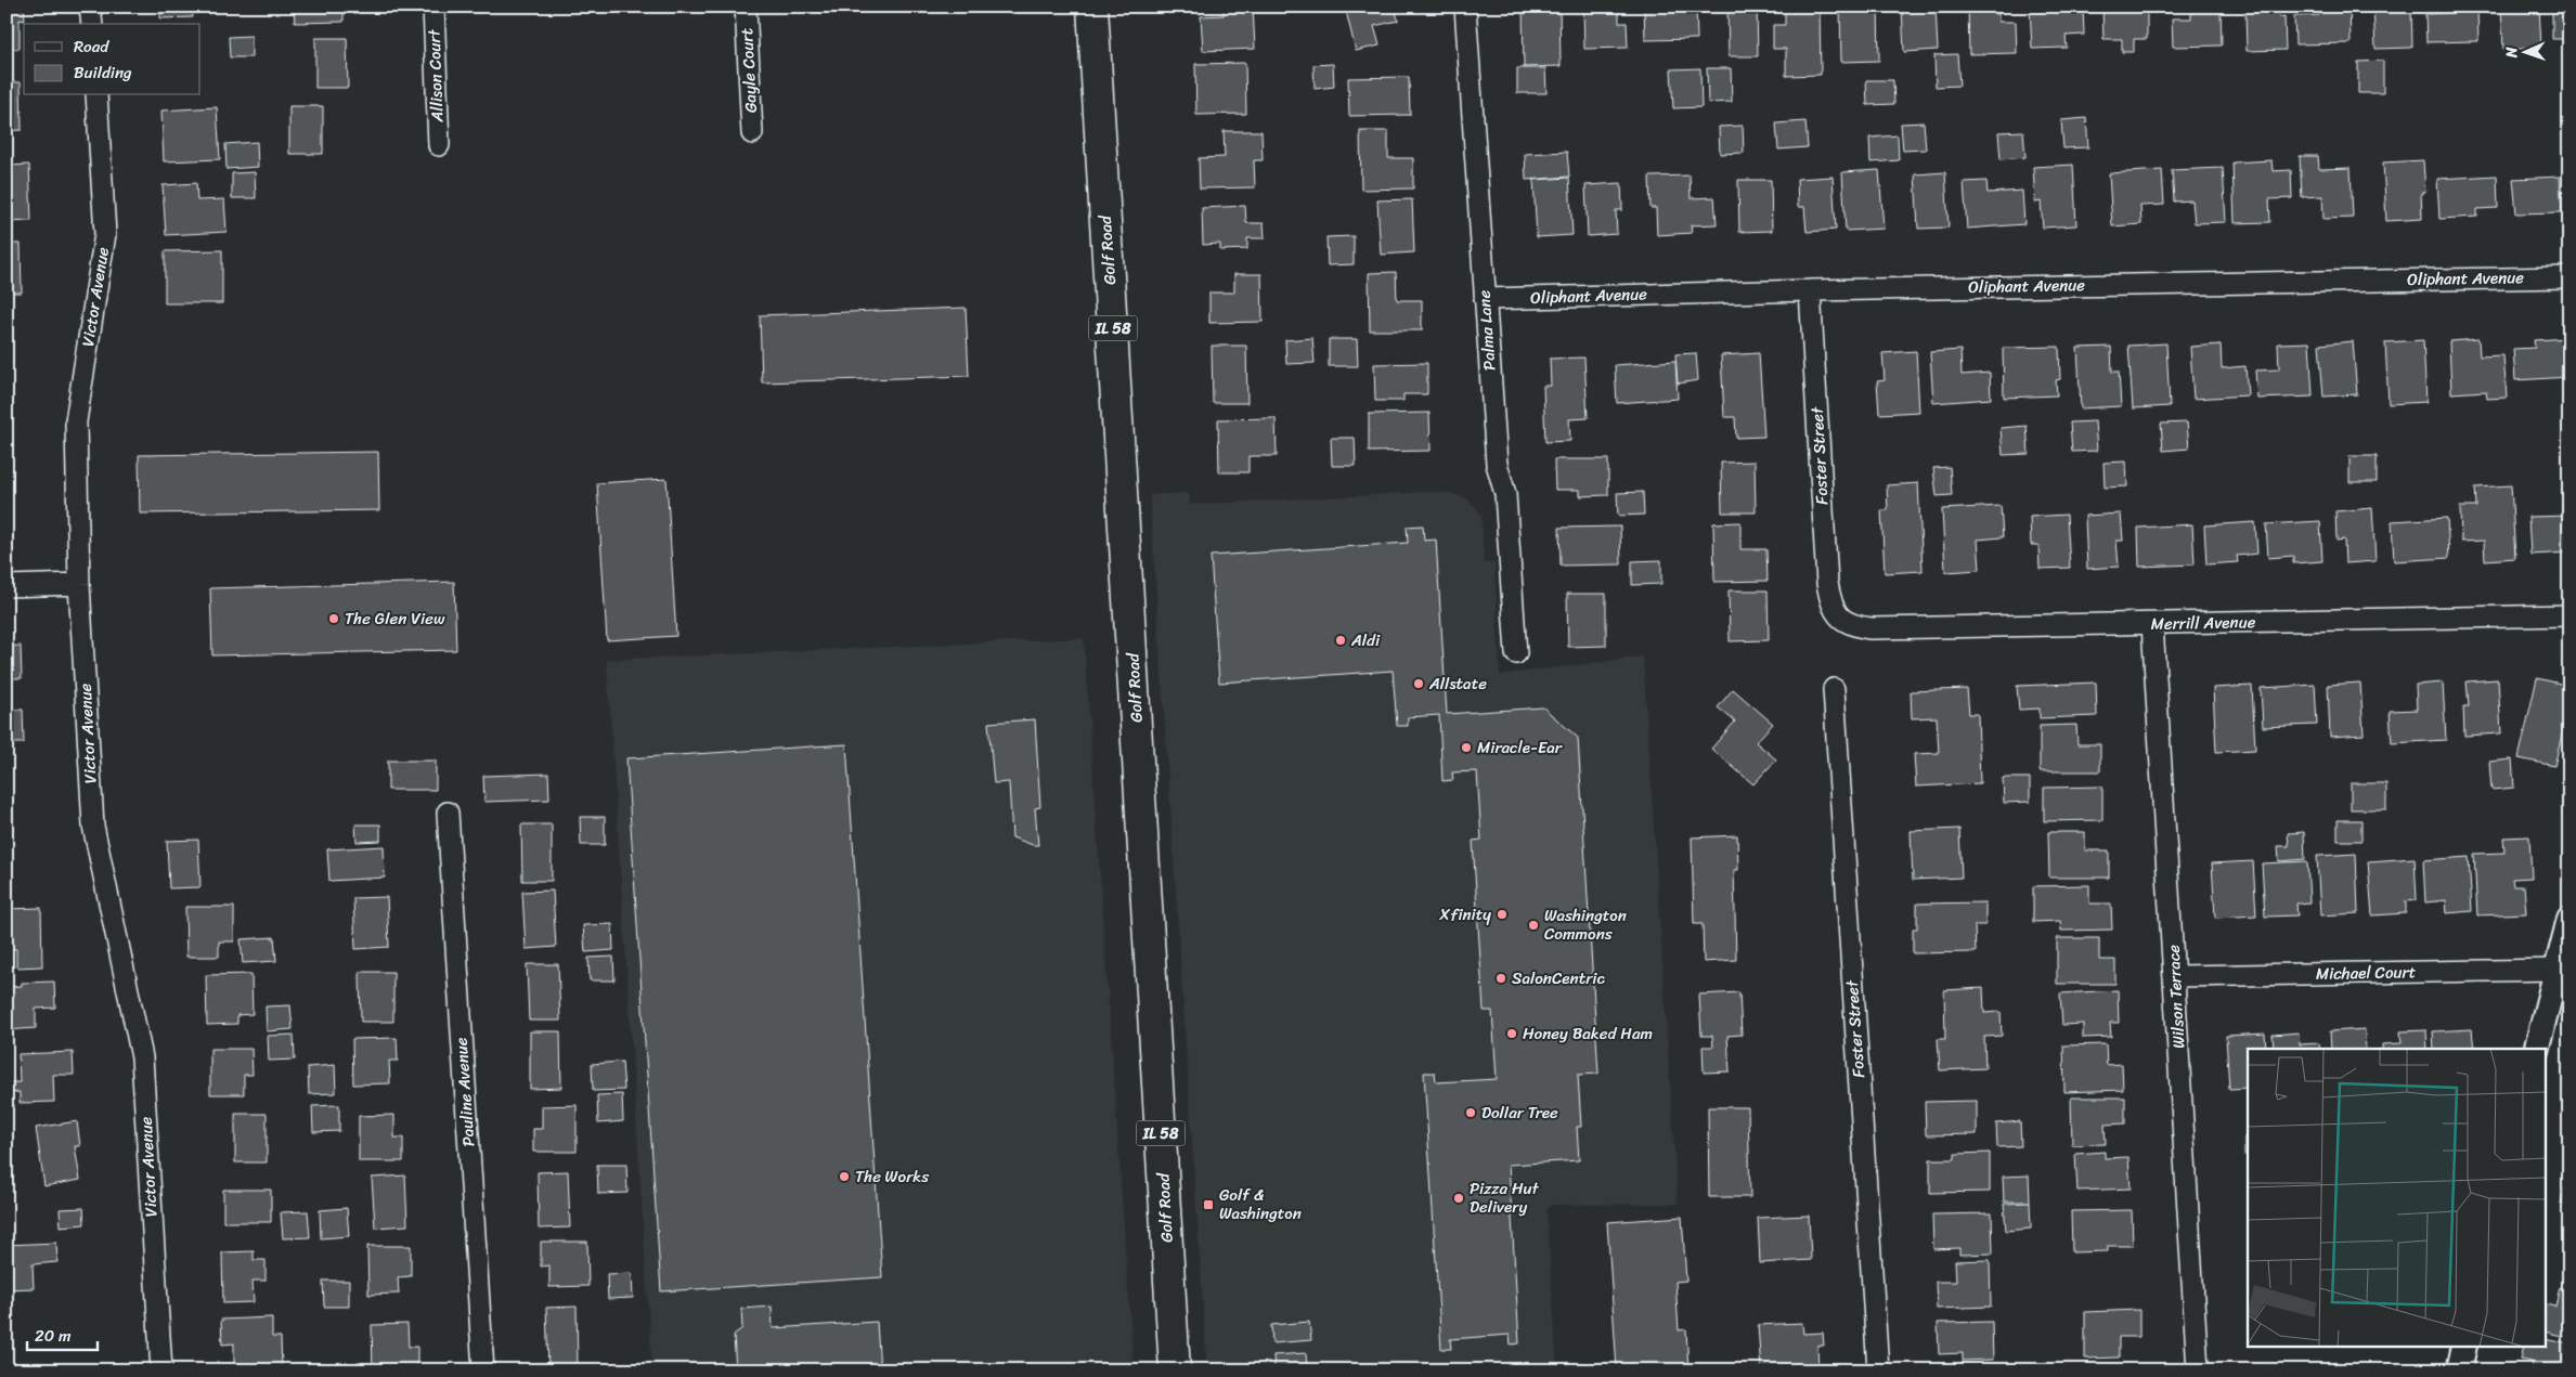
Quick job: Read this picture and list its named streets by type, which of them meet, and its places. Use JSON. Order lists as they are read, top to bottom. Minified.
{"streets":{"main road":["Golf Road","IL 58"],"street":["Gayle Court","Allison Court","Oliphant Avenue","Victor Avenue","Palma Lane","Foster Street","Merrill Avenue","Michael Court","Wilson Terrace","Pauline Avenue"]},"crossings":[["Oliphant Avenue","Palma Lane"],["Oliphant Avenue","Foster Street"],["Foster Street","Merrill Avenue"],["Merrill Avenue","Wilson Terrace"],["Michael Court","Wilson Terrace"]],"places":{"other":["The Glen View","Aldi","Allstate","Miracle-Ear","Xfinity","Washington Commons","SalonCentric","Honey Baked Ham","Dollar Tree","The Works","Pizza Hut Delivery"],"transit":["Golf & Washington"]},"legend":["Road","Building"],"scale_bar":"20 m","north":"left"}
